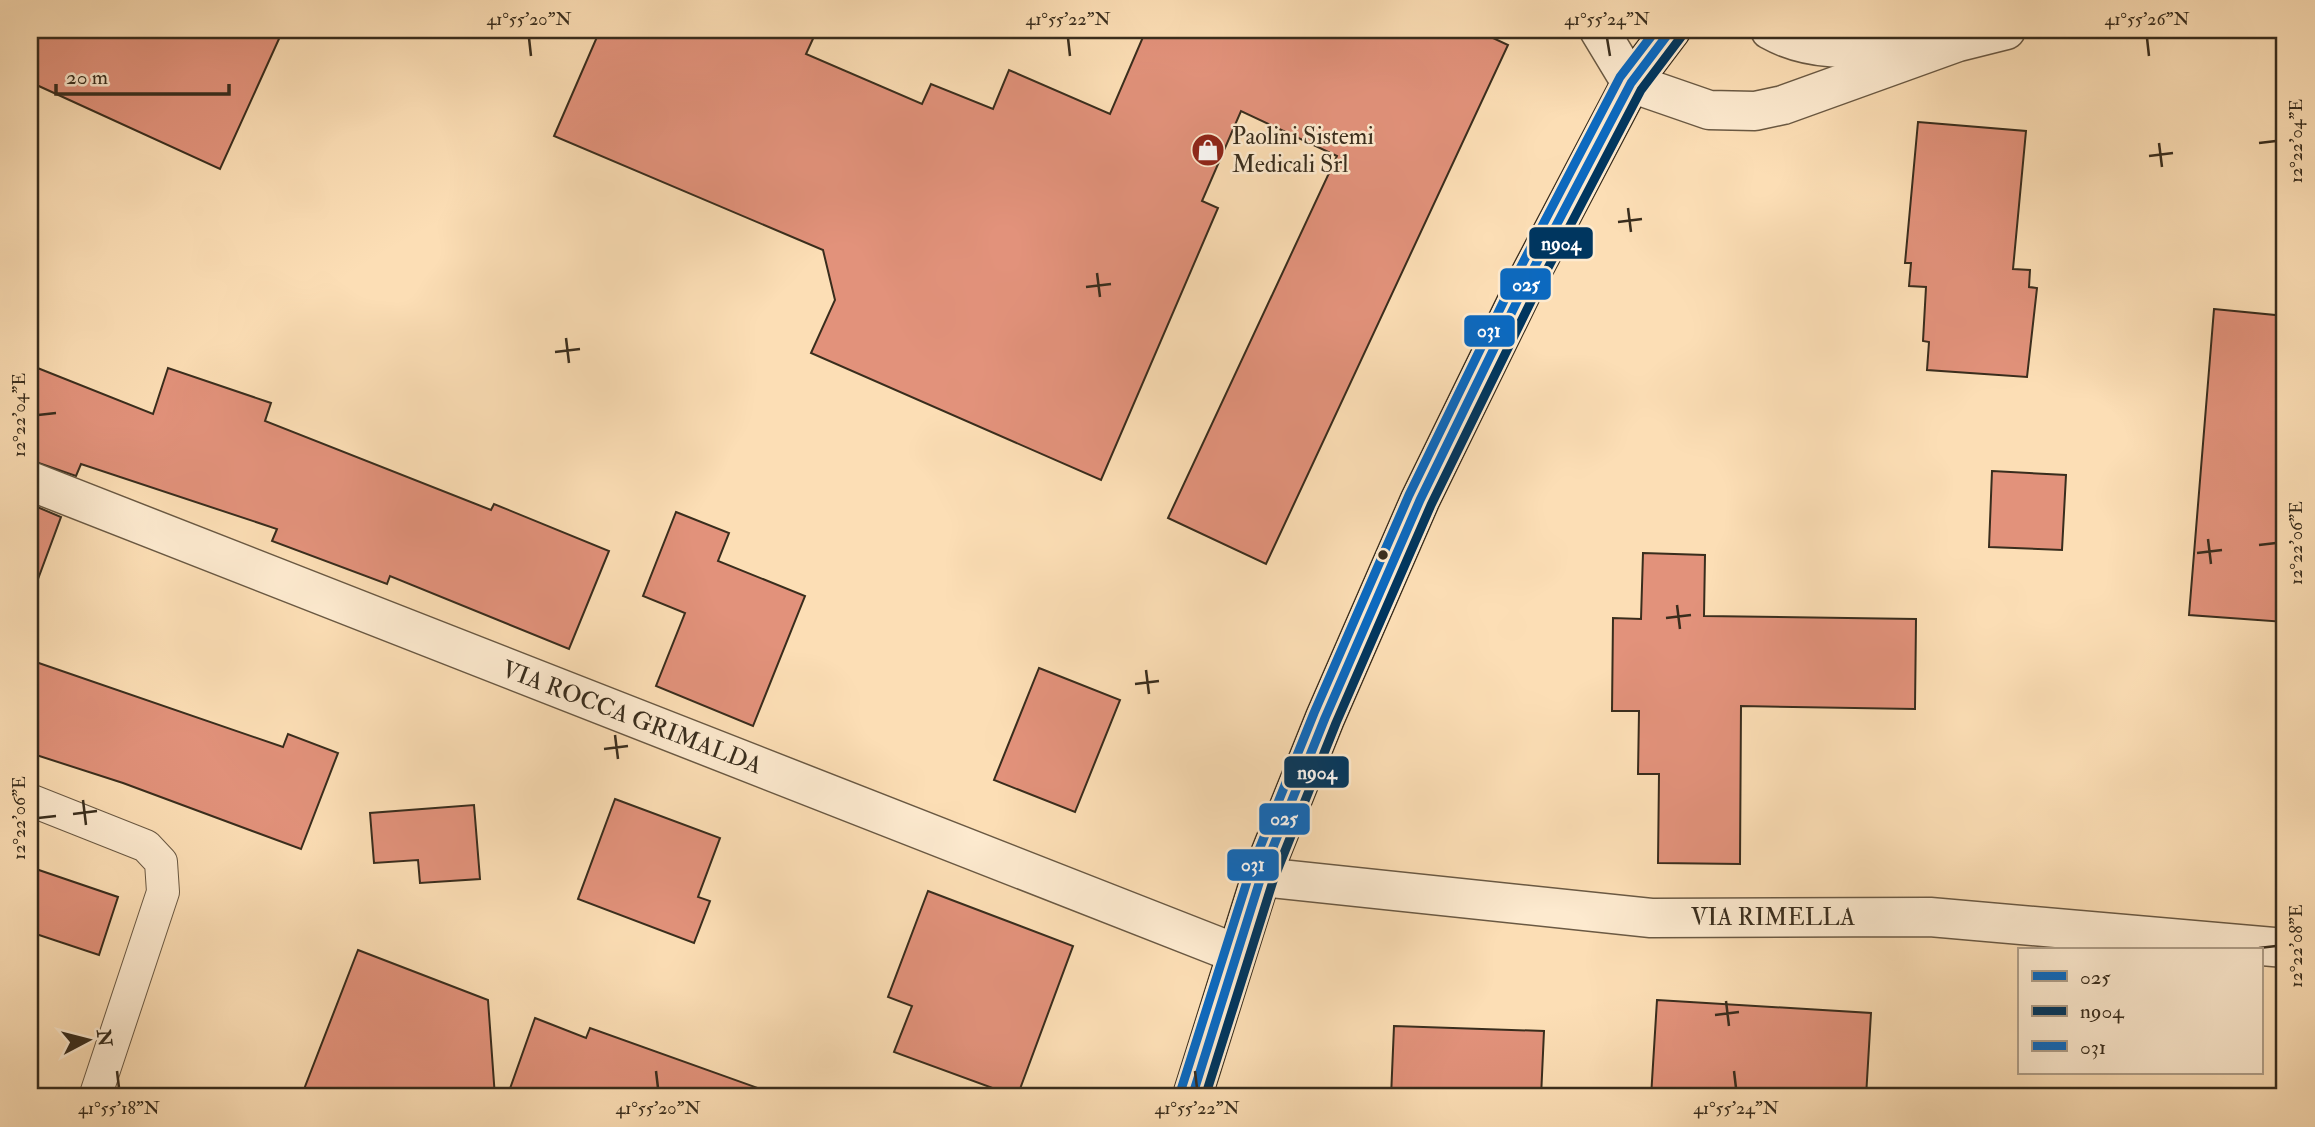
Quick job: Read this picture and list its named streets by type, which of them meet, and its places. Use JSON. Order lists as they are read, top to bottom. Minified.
{"streets":{"street":["VIA ROCCA GRIMALDA","VIA RIMELLA"]},"places":{"shop":["Paolini Sistemi Medicali Srl"]},"lines":["transit line 025","transit line 031","transit line n904"],"legend":["025","n904","031"],"scale_bar":"20 m","north":"right","coordinates":["41°55'20\"N","41°55'22\"N","41°55'24\"N","41°55'26\"N","12°22'04\"E","12°22'06\"E","12°22'08\"E","41°55'18\"N"]}
